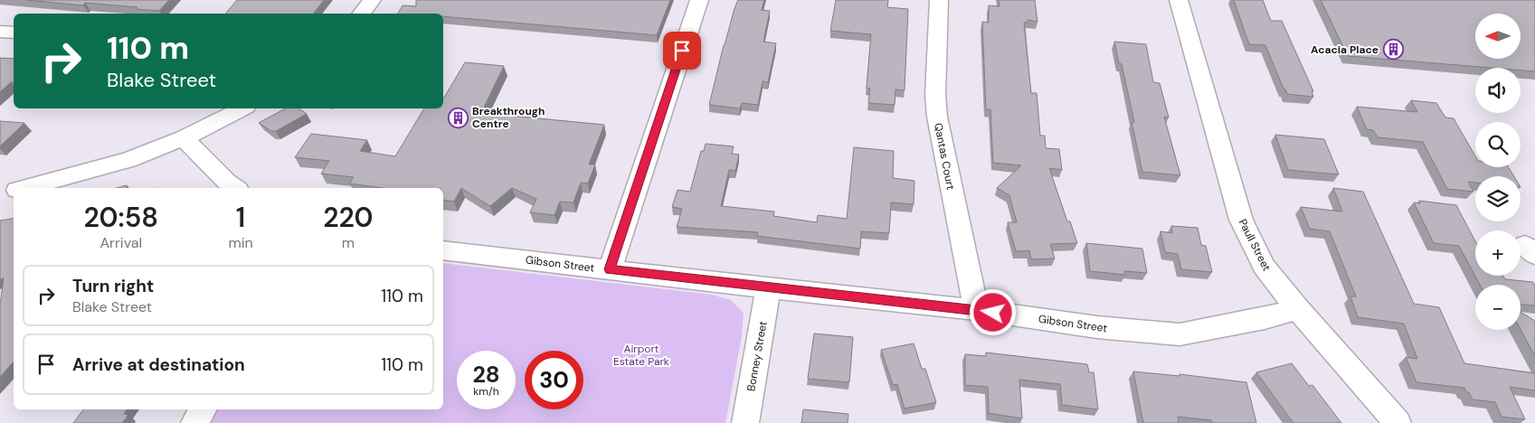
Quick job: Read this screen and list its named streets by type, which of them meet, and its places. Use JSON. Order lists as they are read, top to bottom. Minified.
{"streets":{"street":["Qantas Court","Paull Street","Gibson Street","Bonney Street"]},"crossings":[["Qantas Court","Gibson Street"],["Paull Street","Gibson Street"],["Gibson Street","Bonney Street"]],"parks":["Airport Estate Park"],"places":{"building":["Acacia Place","Breakthrough Centre"]},"north":"left","page":{"map_buttons":["+","−"],"turn":["110 m","Blake Street"],"eta":["20:58","Arrival","1","min","220","m"],"list":[{"name":"Turn right","note":"Blake Street","value":"110 m"},{"name":"Arrive at destination","value":"110 m"}],"speed":"28 km/h","limit":"30"}}
